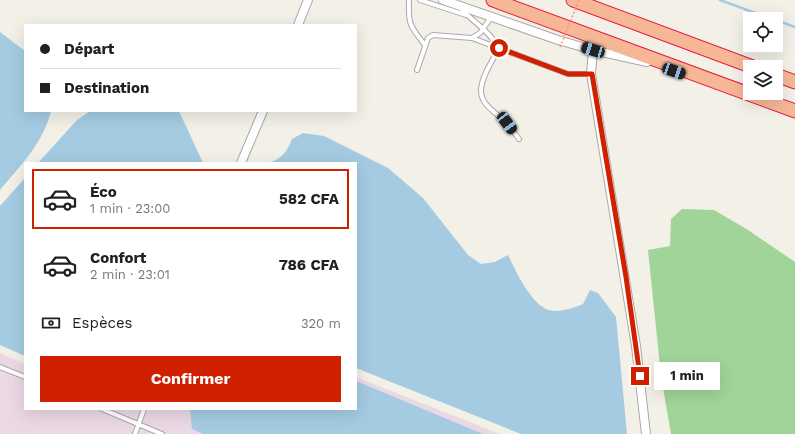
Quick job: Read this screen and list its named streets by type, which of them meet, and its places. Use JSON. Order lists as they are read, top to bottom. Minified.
{"page":{"banner":["Départ","Destination"],"list":[{"name":"Éco","note":"1 min · 23:00","value":"582 CFA"},{"name":"Confort","note":"2 min · 23:01","value":"786 CFA"}],"pay":["Espèces","320 m"],"buttons":"Confirmer","bubble":"1 min"}}
